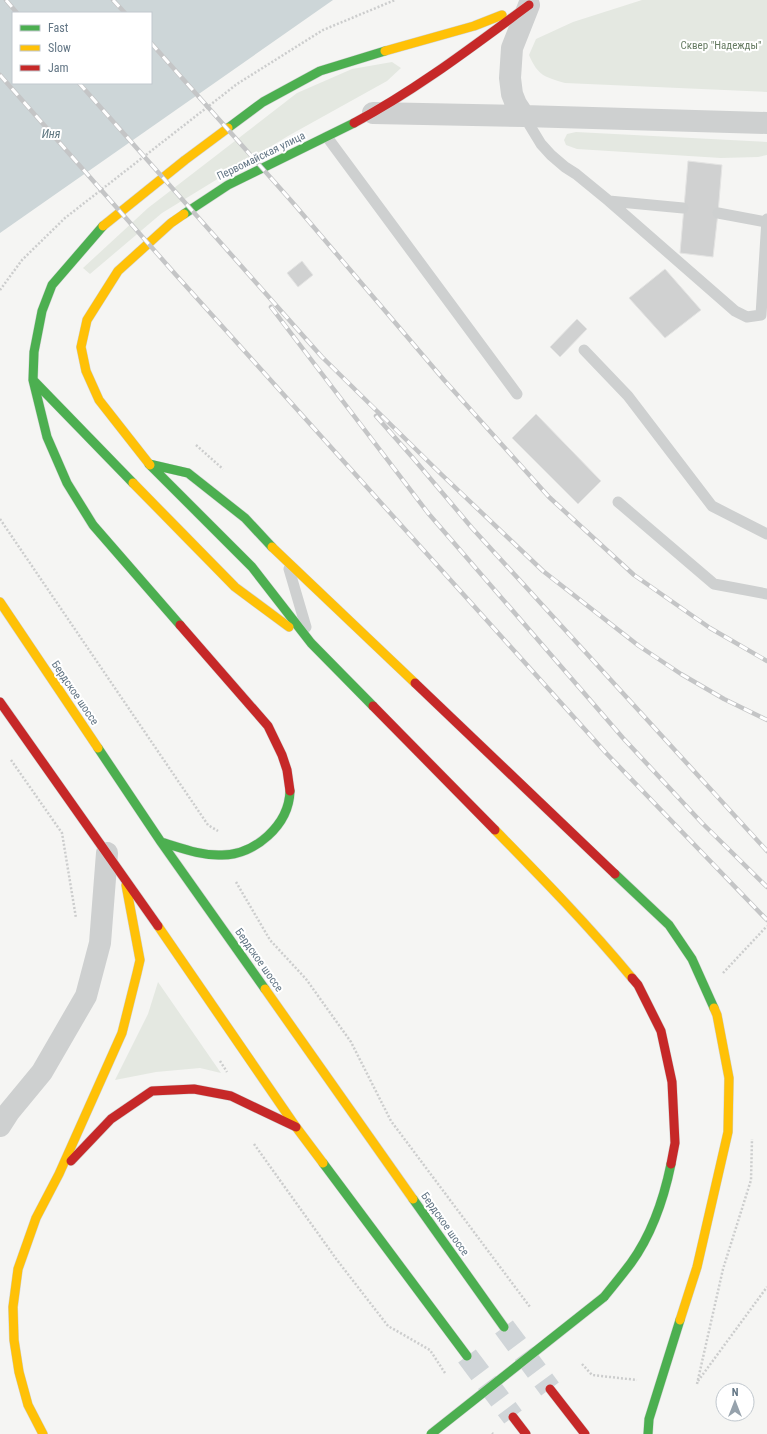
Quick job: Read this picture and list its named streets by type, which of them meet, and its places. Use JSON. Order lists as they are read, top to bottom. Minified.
{"streets":{"main road":["Первомайская улица","Бердское шоссе"]},"water":["Иня"],"parks":["Сквер \"Надежды\""],"legend":["Fast","Slow","Jam"],"north":"top"}
